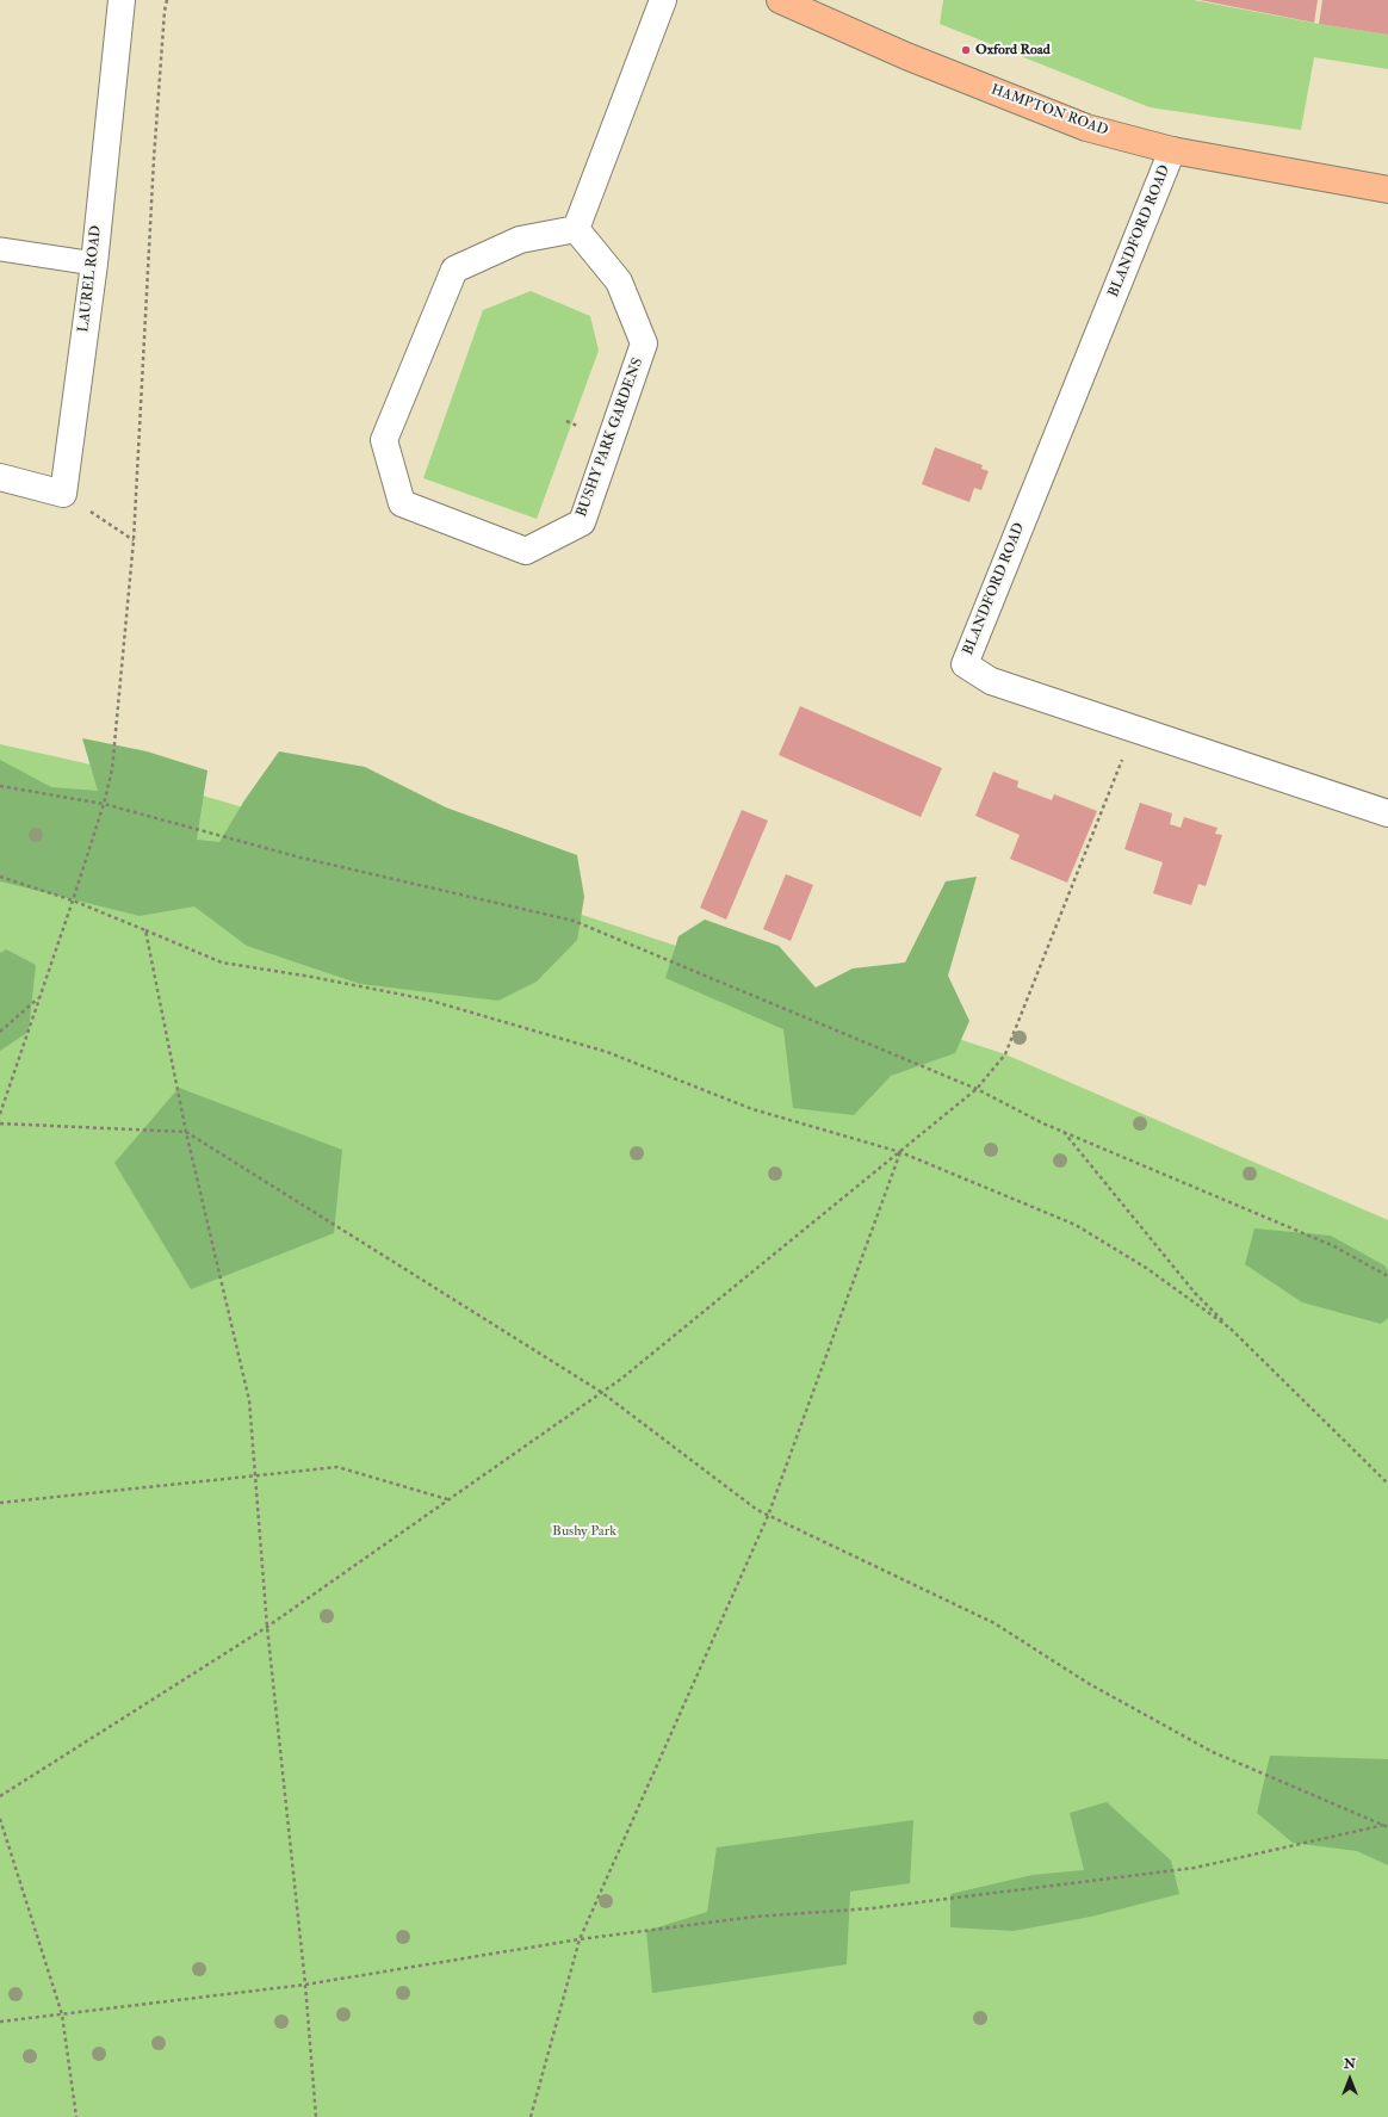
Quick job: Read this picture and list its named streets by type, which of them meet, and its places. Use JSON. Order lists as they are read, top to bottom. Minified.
{"streets":{"main road":["HAMPTON ROAD"],"street":["BLANDFORD ROAD","LAUREL ROAD","BUSHY PARK GARDENS"]},"crossings":[["HAMPTON ROAD","BLANDFORD ROAD"]],"parks":["Bushy Park"],"places":["Oxford Road"],"north":"top"}
